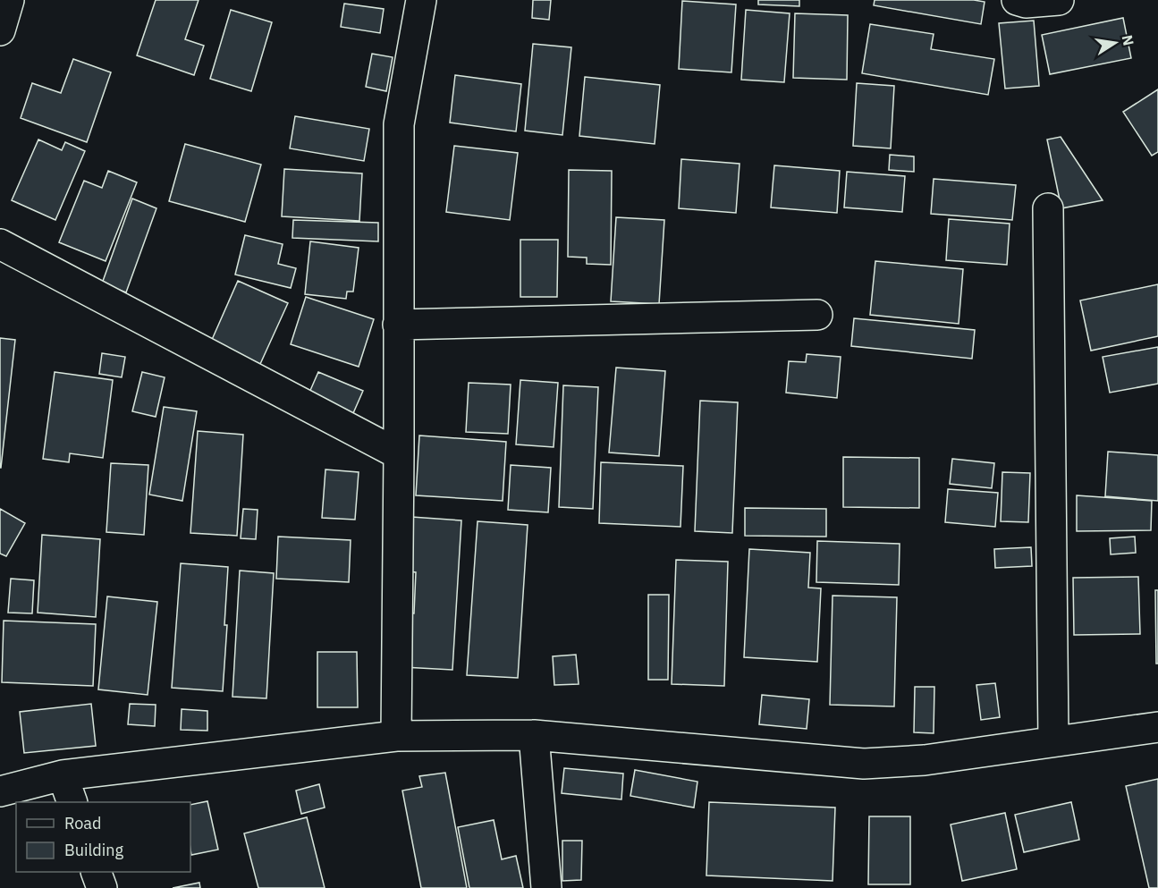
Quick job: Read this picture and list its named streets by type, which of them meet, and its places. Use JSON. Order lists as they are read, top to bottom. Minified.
{"legend":["Road","Building"],"north":"right"}
